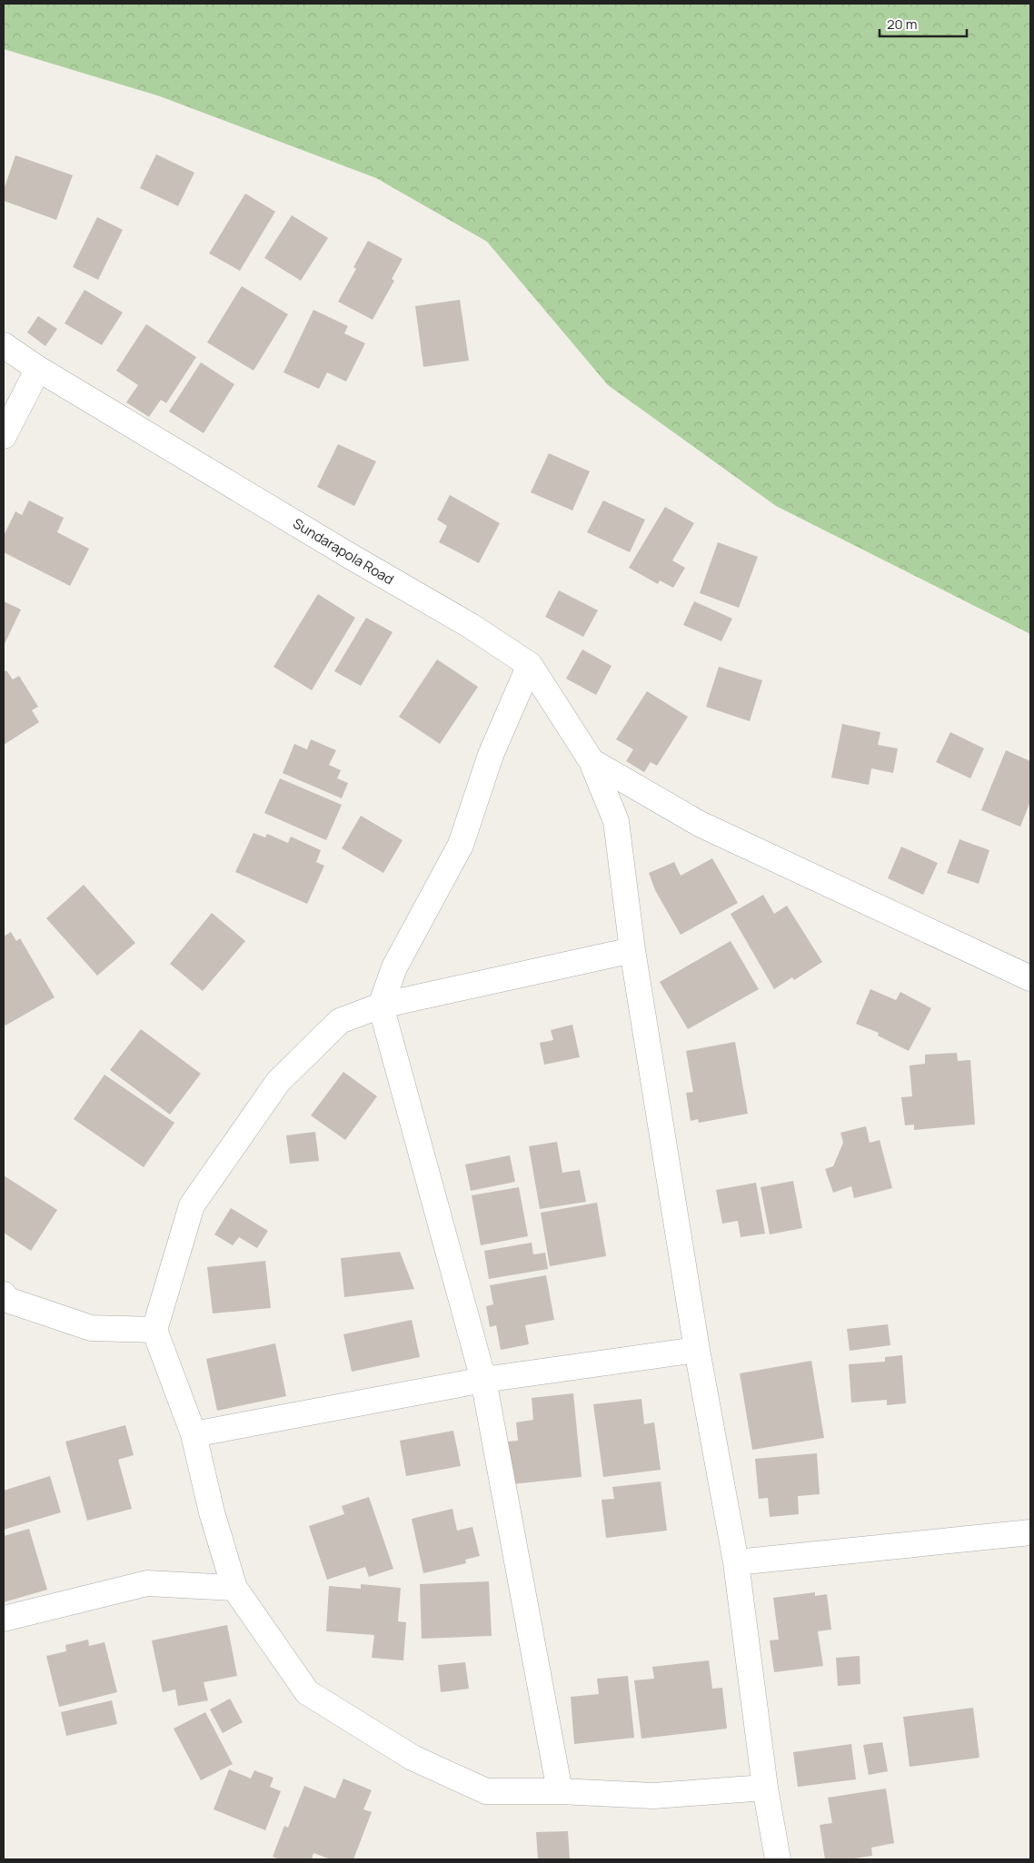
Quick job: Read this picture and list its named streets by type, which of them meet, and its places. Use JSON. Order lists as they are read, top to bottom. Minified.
{"streets":{"street":["Sundarapola Road"]},"scale_bar":"20 m"}
